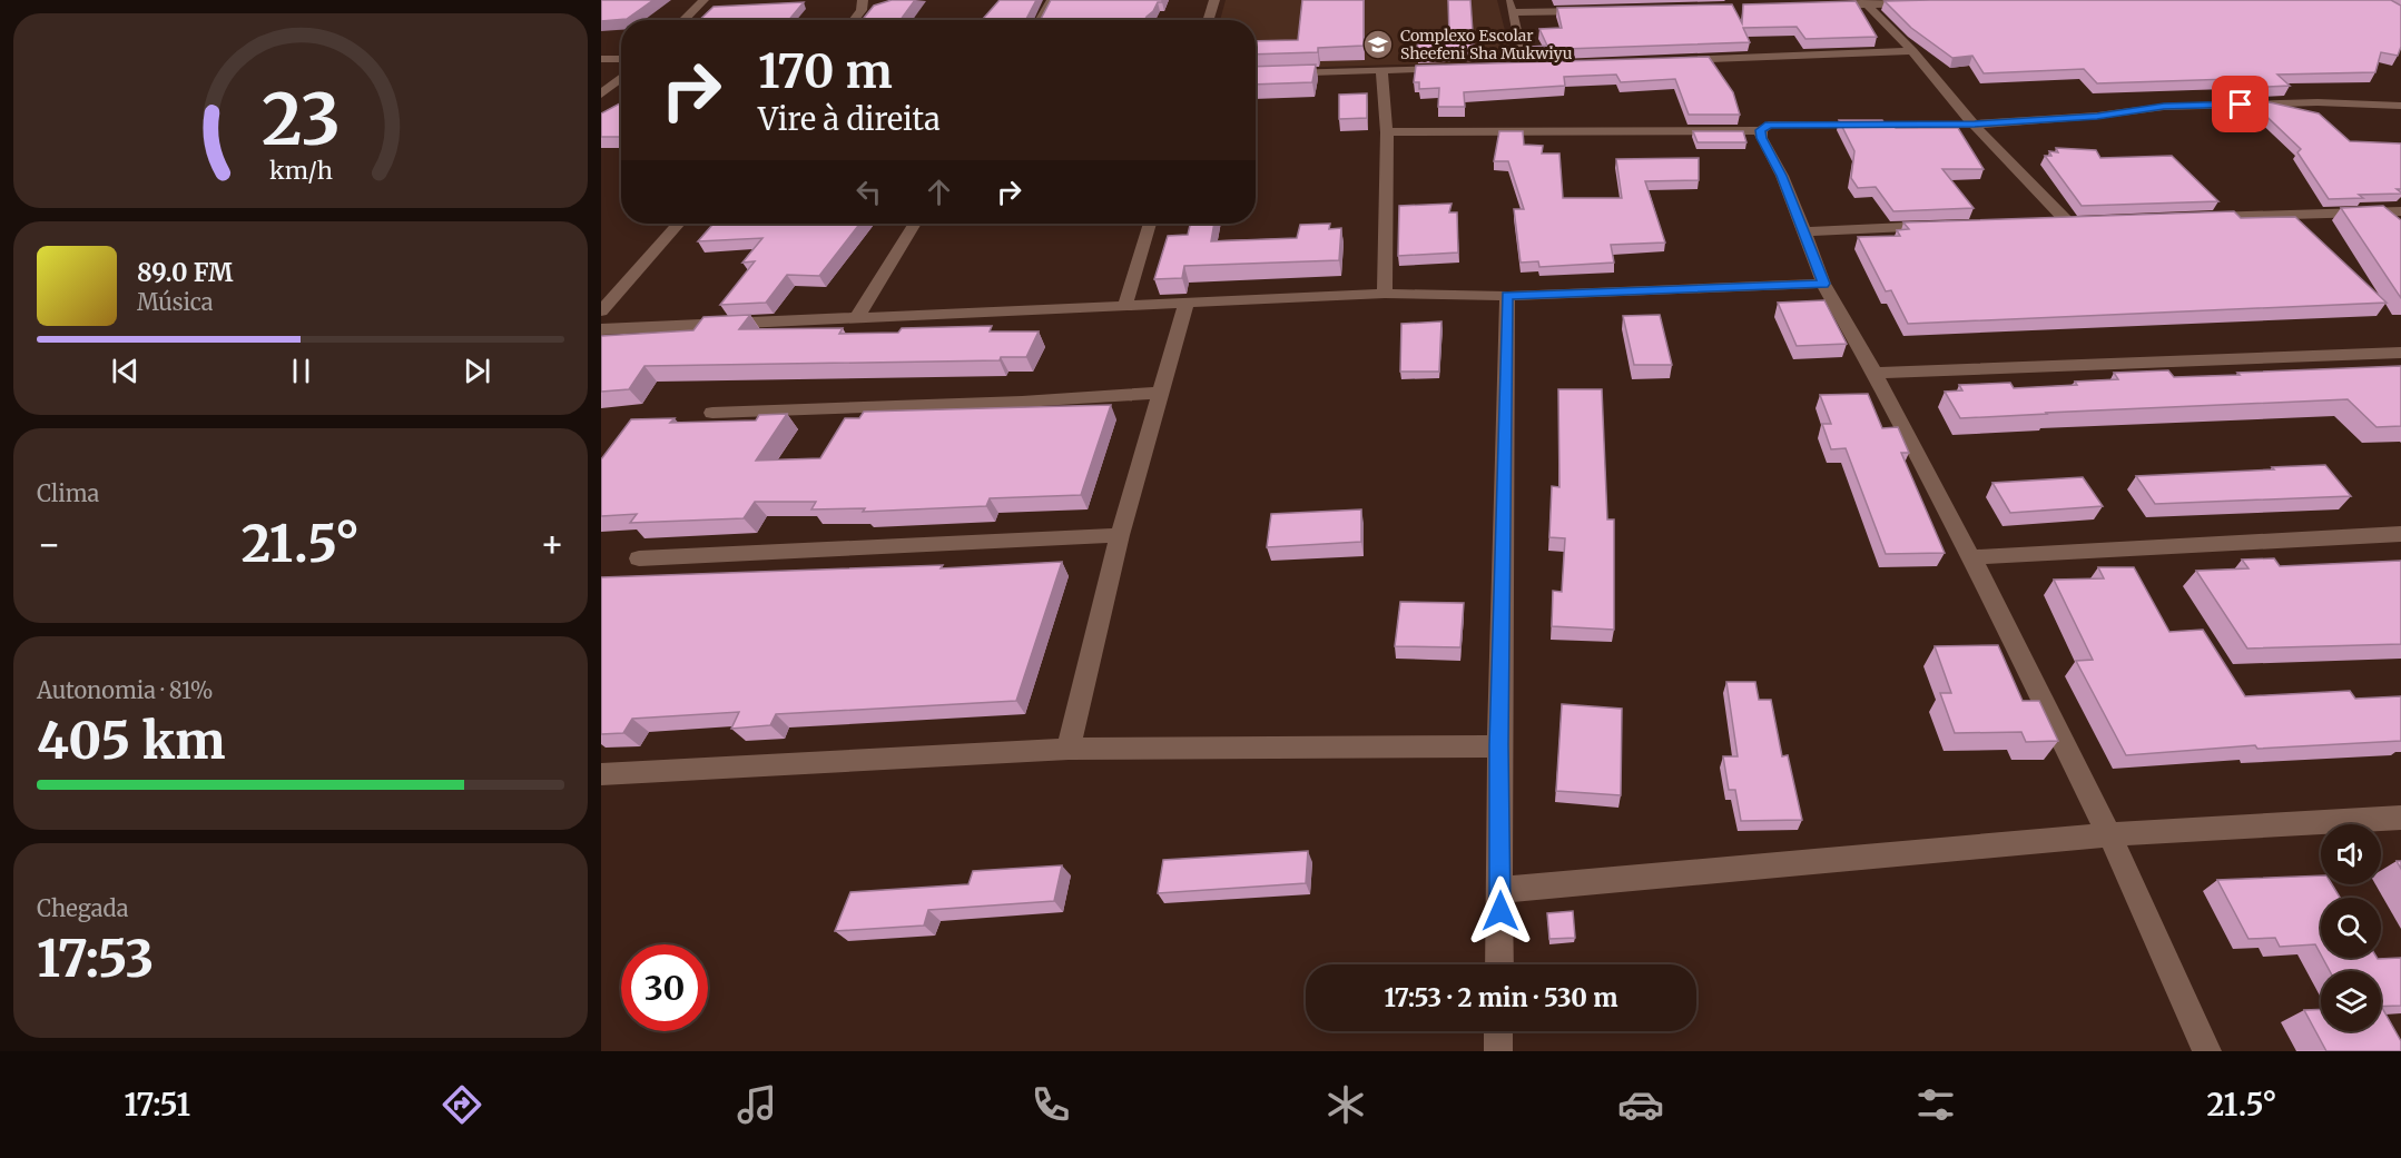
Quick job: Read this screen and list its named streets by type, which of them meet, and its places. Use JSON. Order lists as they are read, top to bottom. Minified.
{"places":{"school or university":["Complexo Escolar Sheefeni Sha Mukwiyu"]},"page":{"turn":["170 m","Vire à direita"],"song":["89.0 FM","Música"],"tile":["Clima",["Autonomia · 81%","405 km"],["Chegada","17:53"]],"heat":["−","21.5°","+"],"limit":"30","trip":"17:53 · 2 min · 530 m","tabs":["17:51","21.5°"],"gauge":["23","km/h"]}}
